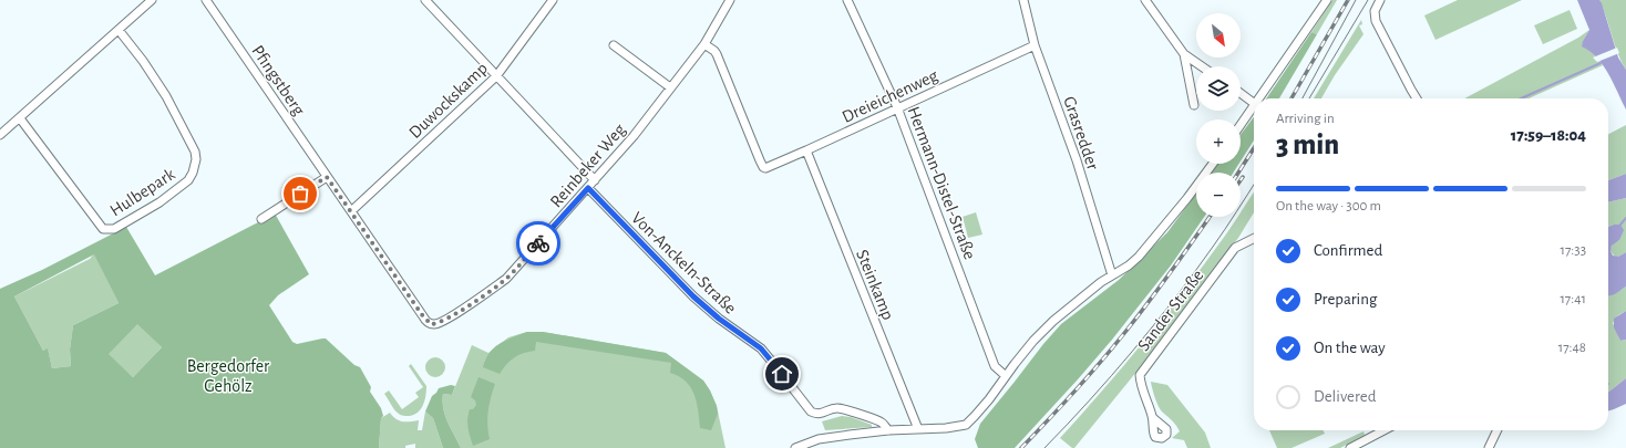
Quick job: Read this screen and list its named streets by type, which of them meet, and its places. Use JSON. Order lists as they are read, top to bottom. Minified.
{"streets":{"street":["Pfingstberg","Dreieichenweg","Duwockskamp","Grasredder","Reinbeker Weg","Hermann-Distel-Straße","Hulbepark","Von-Anckeln-Straße","Steinkamp","Sander Straße"]},"crossings":[["Pfingstberg","Duwockskamp"],["Pfingstberg","Reinbeker Weg"],["Dreieichenweg","Grasredder"],["Dreieichenweg","Reinbeker Weg"],["Dreieichenweg","Hermann-Distel-Straße"],["Dreieichenweg","Steinkamp"],["Reinbeker Weg","Von-Anckeln-Straße"]],"parks":["Bergedorfer Gehölz"],"north":"bottom right","page":{"map_buttons":["+","−"],"heading":["3 min","Arriving in","17:59–18:04"],"bar":"On the way · 300 m","list":[["Confirmed","17:33"],["Preparing","17:41"],["On the way","17:48"],"Delivered"]}}
